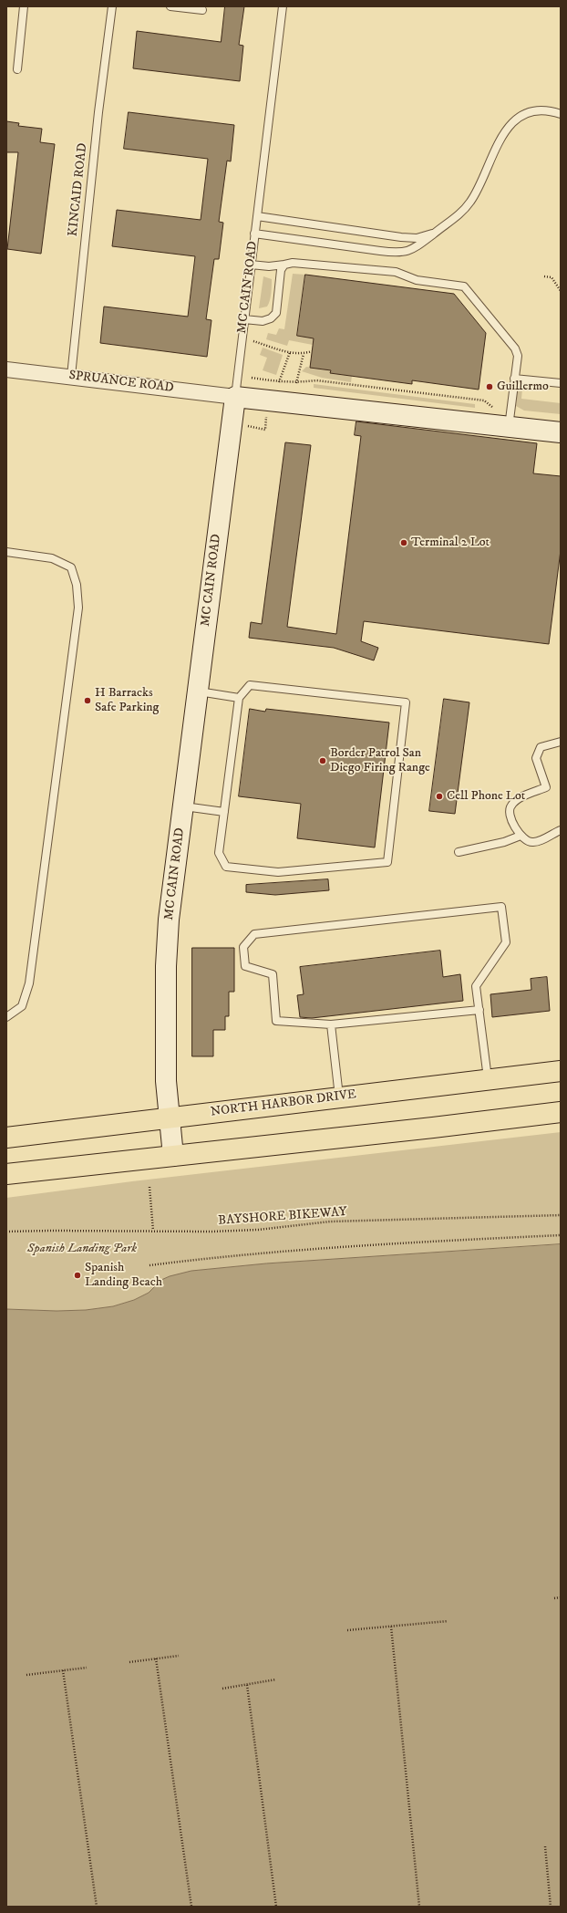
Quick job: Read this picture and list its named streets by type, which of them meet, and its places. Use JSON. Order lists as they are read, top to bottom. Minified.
{"streets":{"main road":["NORTH HARBOR DRIVE"],"street":["MC CAIN ROAD","SPRUANCE ROAD"],"lane":["KINCAID ROAD"],"path":["BAYSHORE BIKEWAY"]},"crossings":[["KINCAID ROAD","SPRUANCE ROAD"],["MC CAIN ROAD","SPRUANCE ROAD"],["MC CAIN ROAD","NORTH HARBOR DRIVE"]],"parks":["Spanish Landing Park"],"places":["Guillermo","Terminal 2 Lot","H Barracks Safe Parking","Border Patrol San Diego Firing Range","Cell Phone Lot","Spanish Landing Beach"]}
